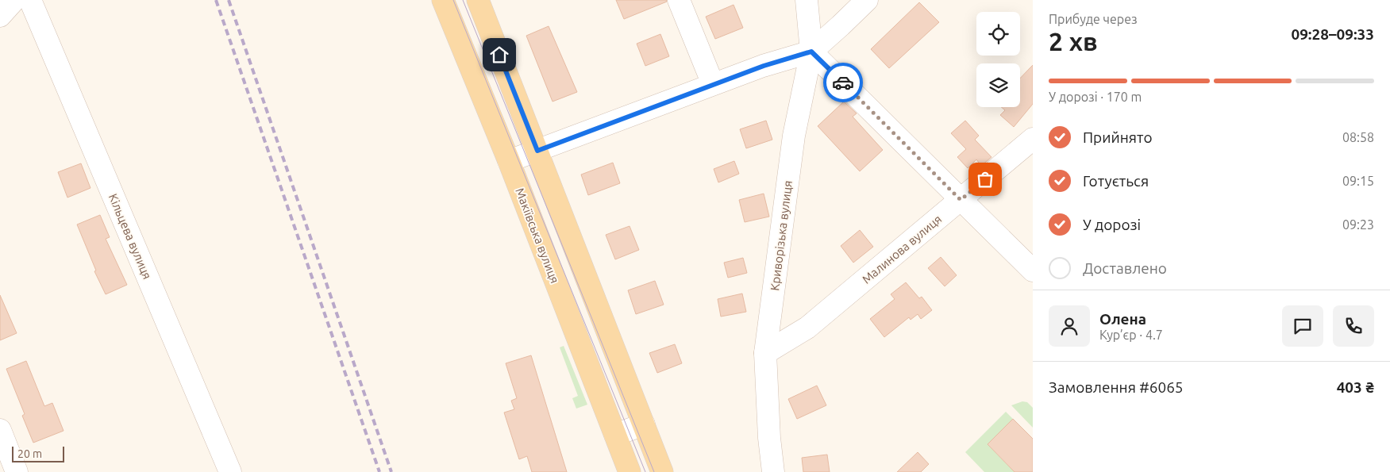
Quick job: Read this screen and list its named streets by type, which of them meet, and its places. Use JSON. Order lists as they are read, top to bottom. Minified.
{"streets":{"main road":["Макіївська вулиця"],"street":["Криворізька вулиця","Кільцева вулиця","Малинова вулиця"]},"crossings":[["Криворізька вулиця","Малинова вулиця"]],"scale_bar":"20 m","page":{"heading":["2 хв","Прибуде через","09:28–09:33"],"panel":["Олена","Кур’єр · 4.7","Замовлення #6065","403 ₴"],"bar":"У дорозі · 170 m","list":[["Прийнято","08:58"],["Готується","09:15"],["У дорозі","09:23"],"Доставлено"],"scale":"20 m"}}
